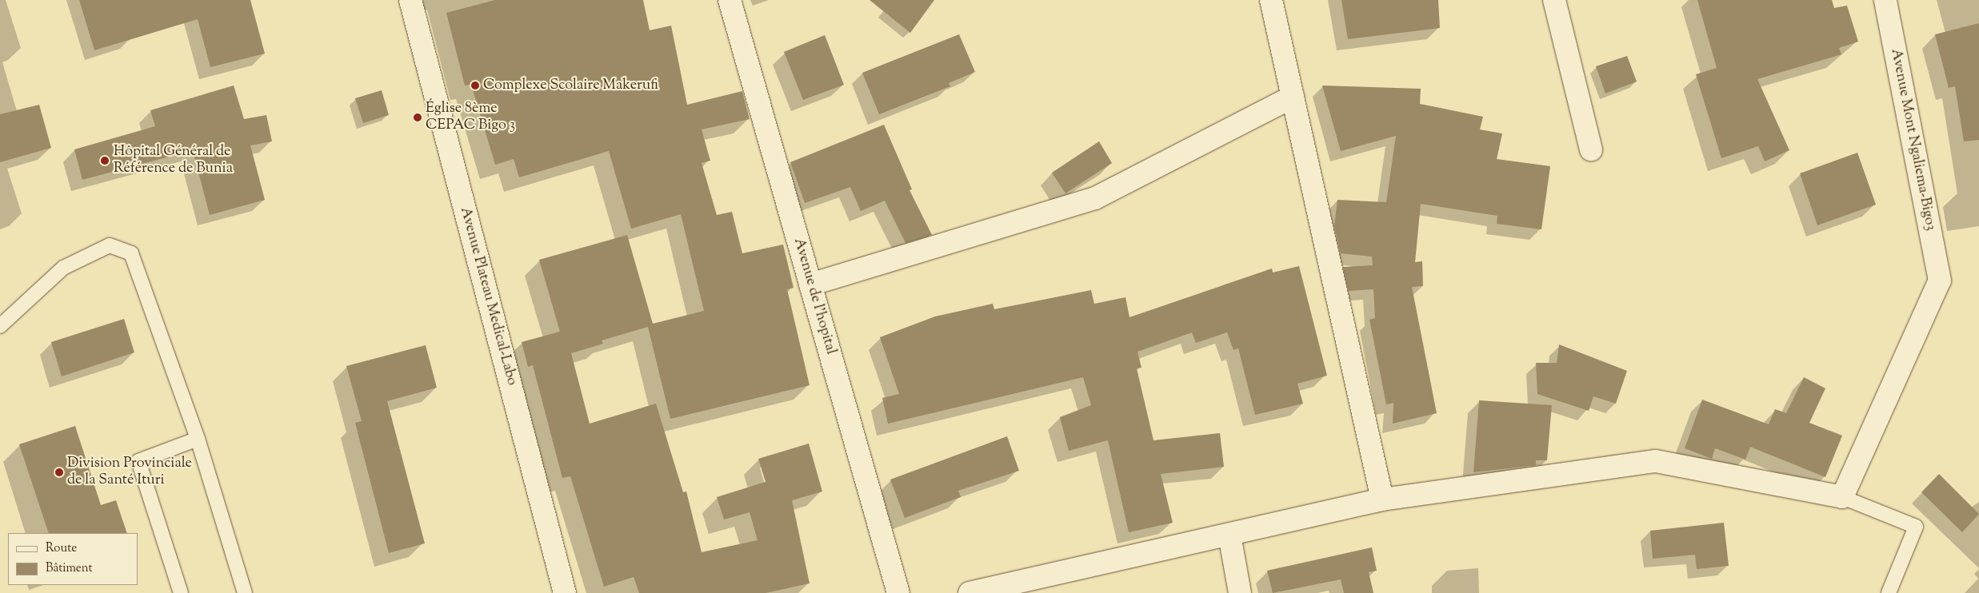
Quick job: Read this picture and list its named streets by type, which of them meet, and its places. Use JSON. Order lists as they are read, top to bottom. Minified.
{"streets":{"street":["Avenue Mont Ngaliema-Bigo3","Avenue Plateau Medical-Labo","Avenue de l'hopital"]},"places":["Complexe Scolaire Makerufi","Église 8ème CEPAC Bigo 3","Hôpital Général de Référence de Bunia","Division Provinciale de la Santé Ituri"],"legend":["Route","Bâtiment"]}
